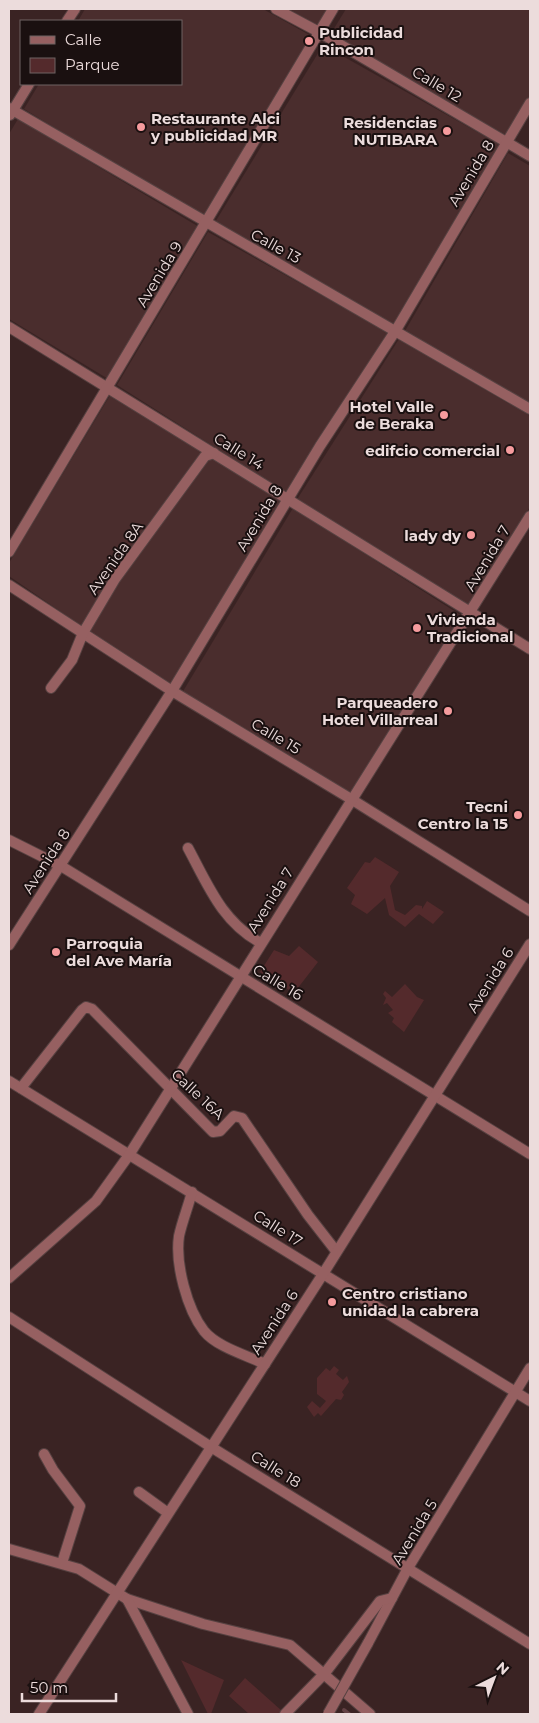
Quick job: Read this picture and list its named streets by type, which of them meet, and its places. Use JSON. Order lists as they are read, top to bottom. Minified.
{"streets":{"street":["Calle 12","Avenida 8","Calle 13","Avenida 9","Calle 14","Avenida 8A","Avenida 7","Calle 15","Avenida 6","Calle 16","Calle 16A","Calle 17","Calle 18","Avenida 5"]},"crossings":[["Calle 12","Avenida 8"],["Calle 12","Avenida 9"],["Avenida 8","Calle 13"],["Avenida 8","Calle 14"],["Avenida 8","Calle 15"],["Avenida 8","Calle 16"],["Calle 13","Avenida 9"],["Avenida 9","Calle 14"],["Calle 14","Avenida 8A"],["Calle 14","Avenida 7"],["Avenida 8A","Calle 15"],["Avenida 7","Calle 15"],["Avenida 7","Calle 16"],["Avenida 7","Calle 16A"],["Avenida 7","Calle 17"],["Avenida 6","Calle 16"],["Avenida 6","Calle 16A"],["Avenida 6","Calle 17"],["Avenida 6","Calle 18"],["Calle 16A","Calle 17"],["Calle 17","Avenida 5"],["Calle 18","Avenida 5"]],"places":["Publicidad Rincon","Restaurante Alci y publicidad MR","Residencias NUTIBARA","Hotel Valle de Beraka","edifcio comercial","lady dy","Vivienda Tradicional","Parqueadero Hotel Villarreal","Tecni Centro la 15","Parroquia del Ave María","Centro cristiano unidad la cabrera"],"legend":["Calle","Parque"],"scale_bar":"50 m","north":"top right"}
